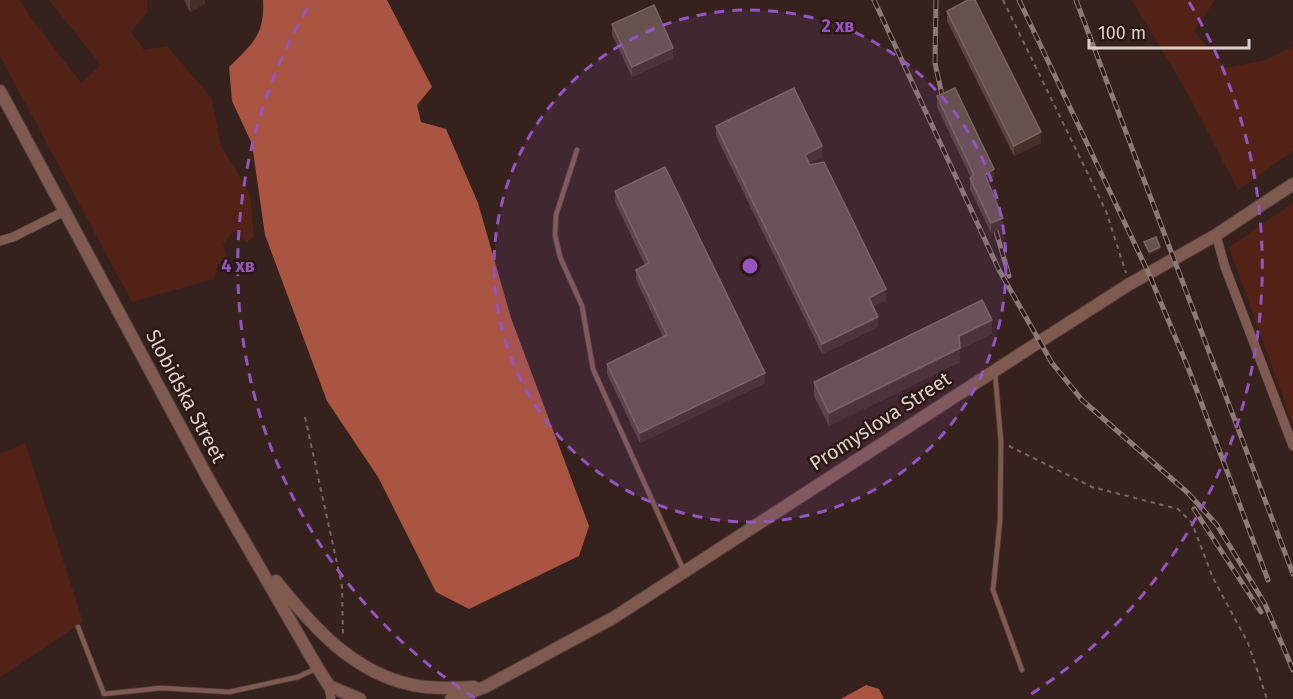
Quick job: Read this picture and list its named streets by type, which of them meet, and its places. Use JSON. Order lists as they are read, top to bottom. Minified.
{"streets":{"street":["Slobidska Street","Promyslova Street"]},"scale_bar":"100 m","rings":["2 хв","4 хв"]}
